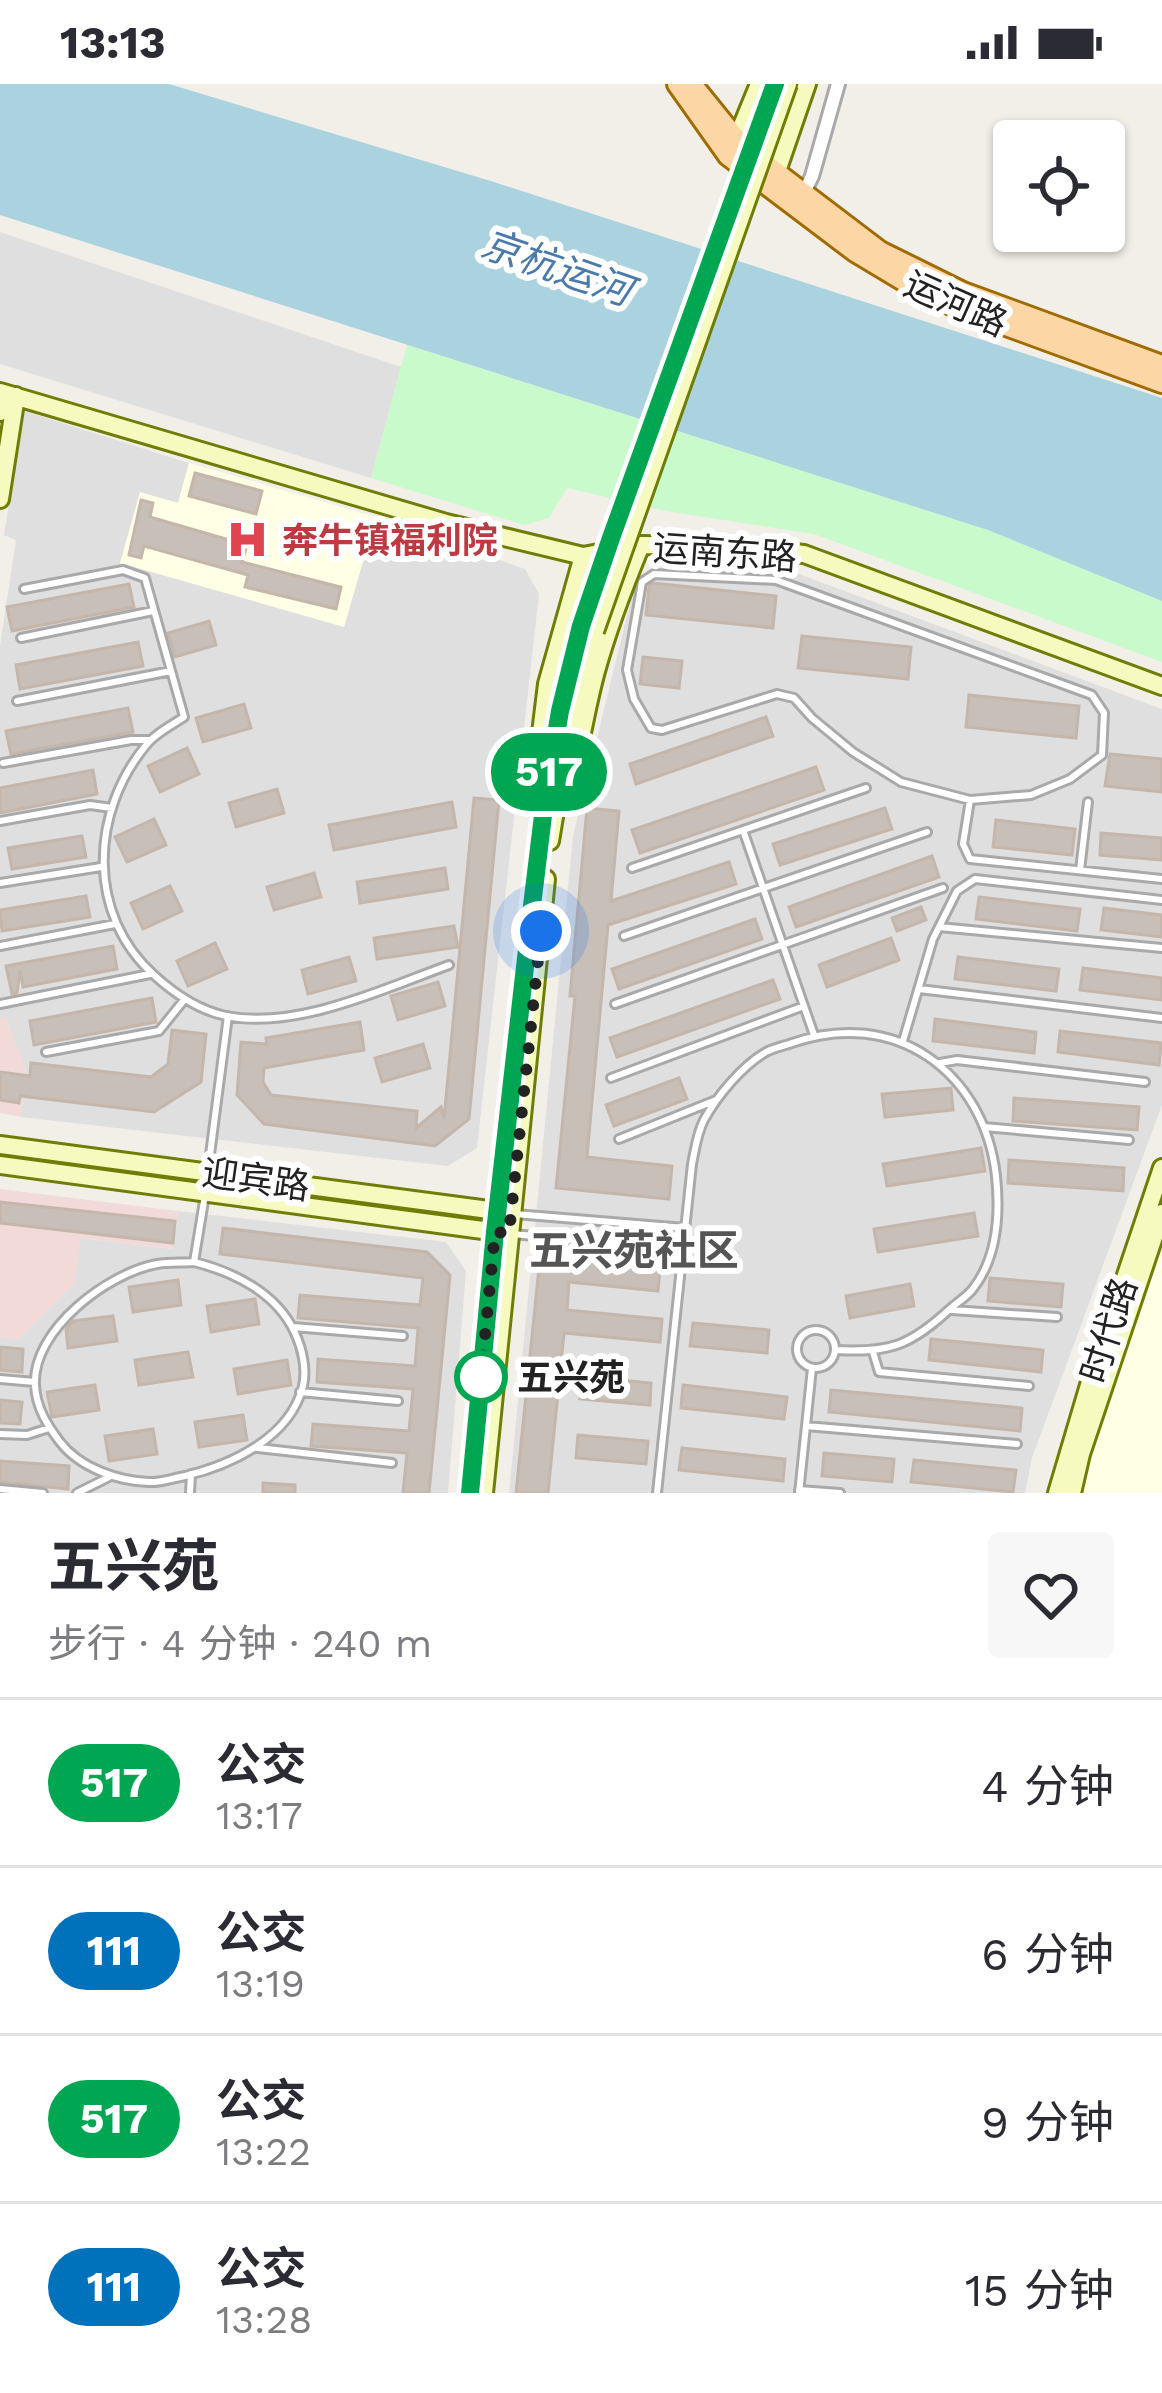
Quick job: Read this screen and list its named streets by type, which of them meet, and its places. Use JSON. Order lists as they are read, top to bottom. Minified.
{"streets":{"main road":["运河路","运南东路","迎宾路","时代路"]},"districts":["五兴苑社区"],"water":["京杭运河"],"places":{"hospital":["奔牛镇福利院"],"other":["五兴苑"]},"lines":["bus line 517"],"page":{"status":"13:13","on_map":"517","heading":["五兴苑","步行 · 4 分钟 · 240 m"],"list":[{"mark":"517","name":"公交","note":"13:17","value":"4 分钟"},{"mark":"111","name":"公交","note":"13:19","value":"6 分钟"},{"mark":"517","name":"公交","note":"13:22","value":"9 分钟"},{"mark":"111","name":"公交","note":"13:28","value":"15 分钟"}]}}
